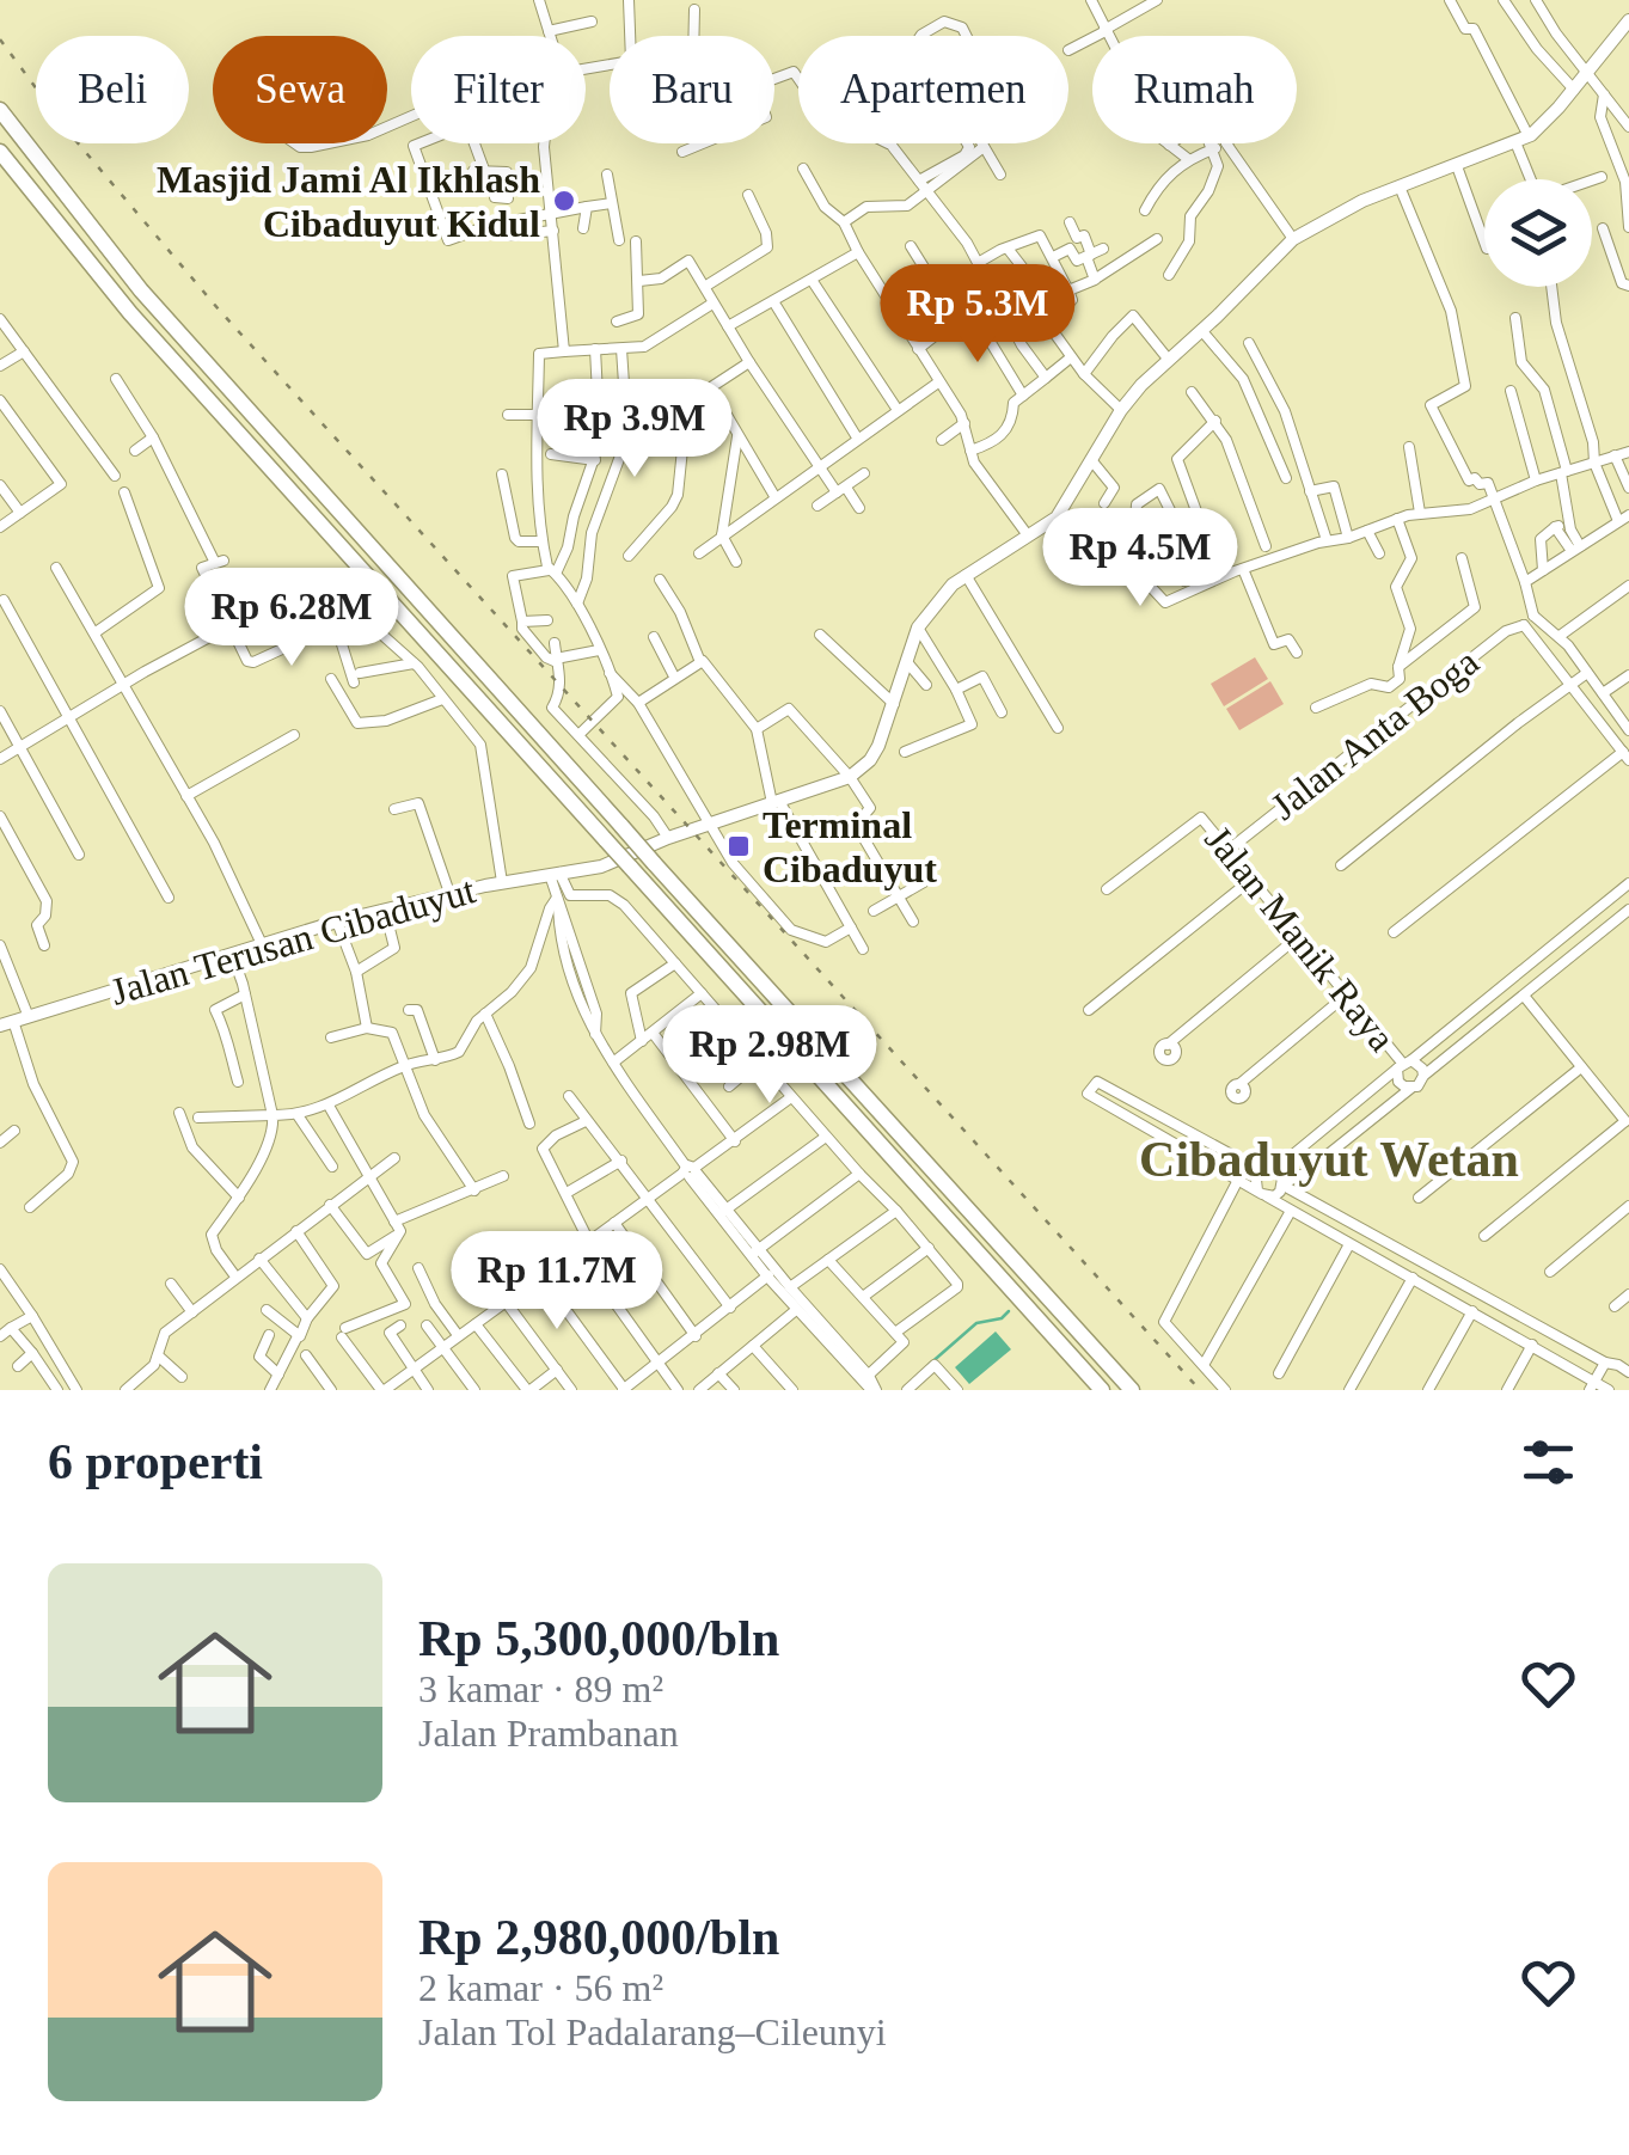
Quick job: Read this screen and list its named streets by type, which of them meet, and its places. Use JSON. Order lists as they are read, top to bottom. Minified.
{"streets":{"main road":["Jalan Terusan Cibaduyut"],"street":["Jalan Anta Boga","Jalan Manik Raya"]},"crossings":[["Jalan Anta Boga","Jalan Manik Raya"]],"districts":["Cibaduyut Wetan"],"places":{"other":["Masjid Jami Al Ikhlash Cibaduyut Kidul"],"transit":["Terminal Cibaduyut"]},"page":{"chip":["Beli","Sewa","Filter","Baru","Apartemen","Rumah"],"price":["Rp 5.3M","Rp 3.9M","Rp 4.5M","Rp 6.28M","Rp 2.98M","Rp 11.7M"],"heading":"6 properti","list":[{"name":"Rp 5,300,000/bln","note":"3 kamar · 89 m² · Jalan Prambanan"},{"name":"Rp 2,980,000/bln","note":"2 kamar · 56 m² · Jalan Tol Padalarang–Cileunyi"}]}}
